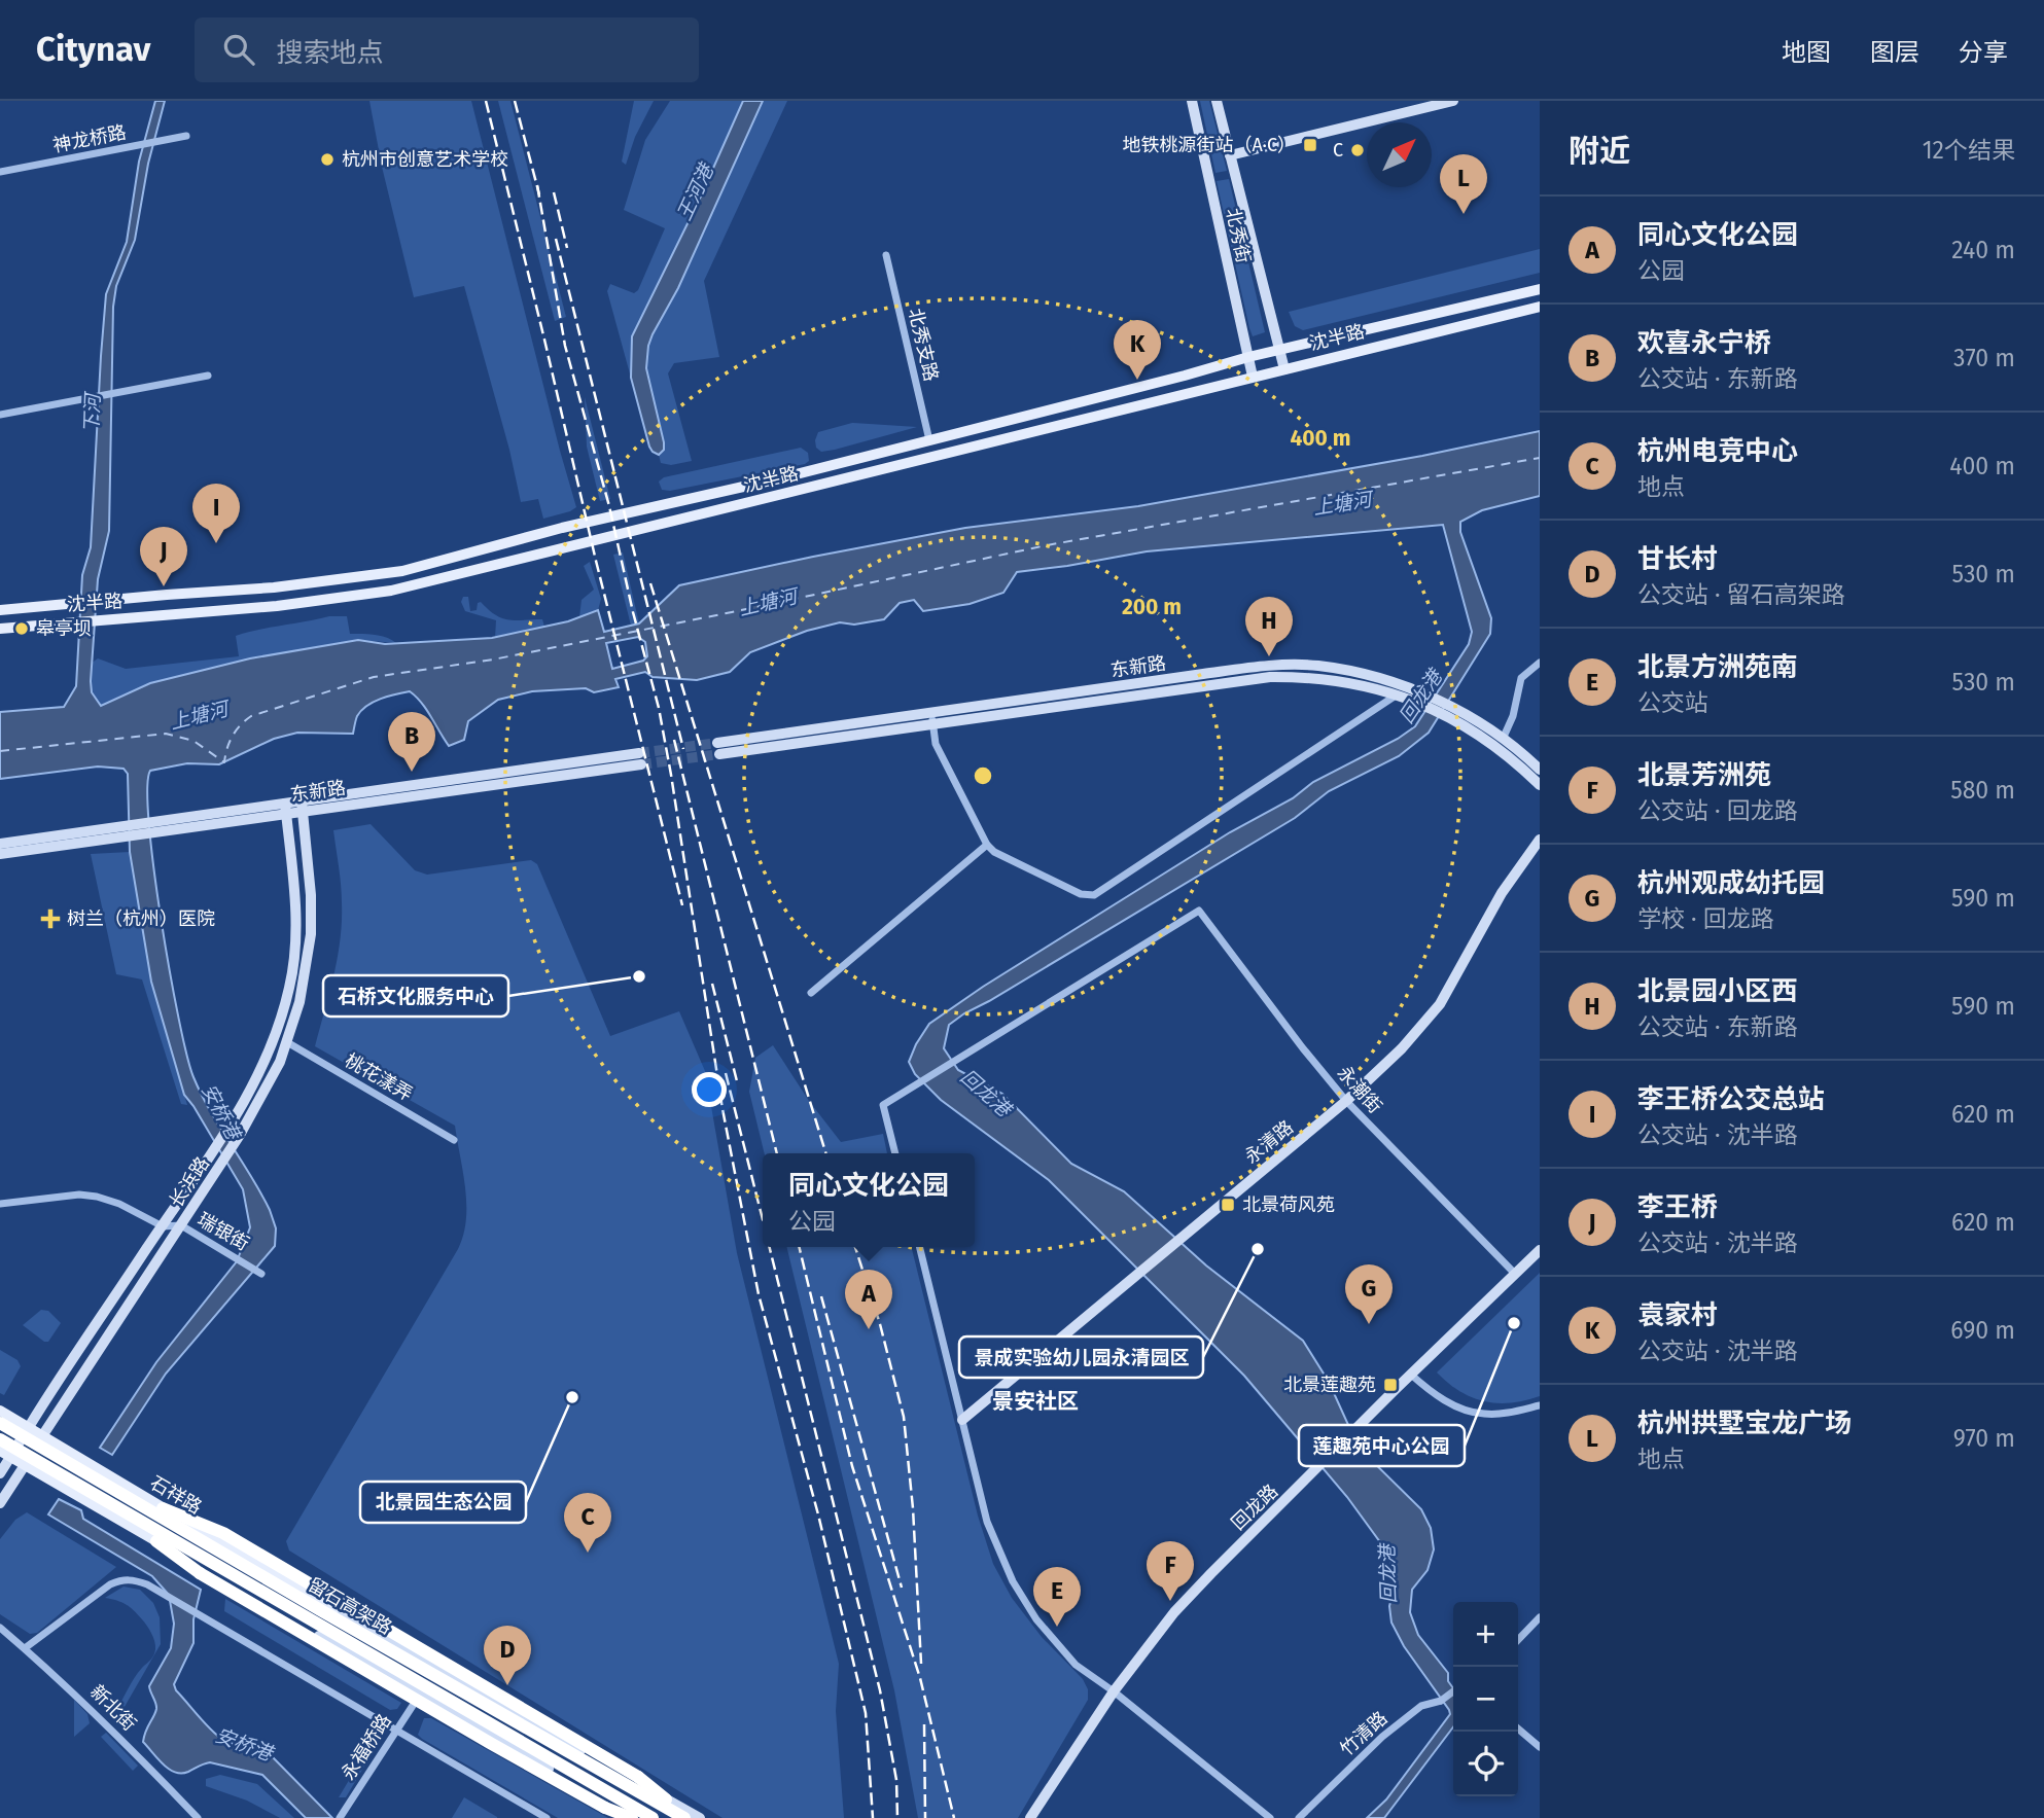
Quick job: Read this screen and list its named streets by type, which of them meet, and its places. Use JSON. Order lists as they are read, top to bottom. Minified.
{"streets":{"highway":["留石高架路"],"main road":["北秀街","沈半路","东新路","永清路","长浜路","石祥路","回龙路"],"street":["神龙桥路","北秀支路","桃花漾弄","永潮街","瑞银街","新北街","竹清路","永福桥路"]},"crossings":[["北秀街","沈半路"],["沈半路","北秀支路"],["东新路","长浜路"],["桃花漾弄","长浜路"],["永潮街","永清路"],["永潮街","回龙路"],["长浜路","瑞银街"],["长浜路","石祥路"]],"districts":["景安社区"],"water":["王河港","下河","上塘河","回龙港","安桥港"],"places":{"transit":["地铁桃源街站（A·C）","北景荷风苑","北景莲趣苑"],"other":["C","杭州市创意艺术学校","皋亭坝","石桥文化服务中心","景成实验幼儿园永清园区","莲趣苑中心公园","北景园生态公园"],"health":["树兰（杭州）医院"]},"north":"top right","page":{"header":"Citynav","search":"搜索地点","nav":["地图","图层","分享"],"heading":["附近","12个结果"],"pins":["L","K","I","J","H","B","G","A","C","F","E","D"],"list":[{"mark":"A","name":"同心文化公园","note":"公园","value":"240 m"},{"mark":"B","name":"欢喜永宁桥","note":"公交站 · 东新路","value":"370 m"},{"mark":"C","name":"杭州电竞中心","note":"地点","value":"400 m"},{"mark":"D","name":"甘长村","note":"公交站 · 留石高架路","value":"530 m"},{"mark":"E","name":"北景方洲苑南","note":"公交站","value":"530 m"},{"mark":"F","name":"北景芳洲苑","note":"公交站 · 回龙路","value":"580 m"},{"mark":"G","name":"杭州观成幼托园","note":"学校 · 回龙路","value":"590 m"},{"mark":"H","name":"北景园小区西","note":"公交站 · 东新路","value":"590 m"},{"mark":"I","name":"李王桥公交总站","note":"公交站 · 沈半路","value":"620 m"},{"mark":"J","name":"李王桥","note":"公交站 · 沈半路","value":"620 m"},{"mark":"K","name":"袁家村","note":"公交站 · 沈半路","value":"690 m"},{"mark":"L","name":"杭州拱墅宝龙广场","note":"地点","value":"970 m"}],"popup":["同心文化公园","公园"],"map_buttons":["+","−"]},"rings":["400 m","200 m"]}
